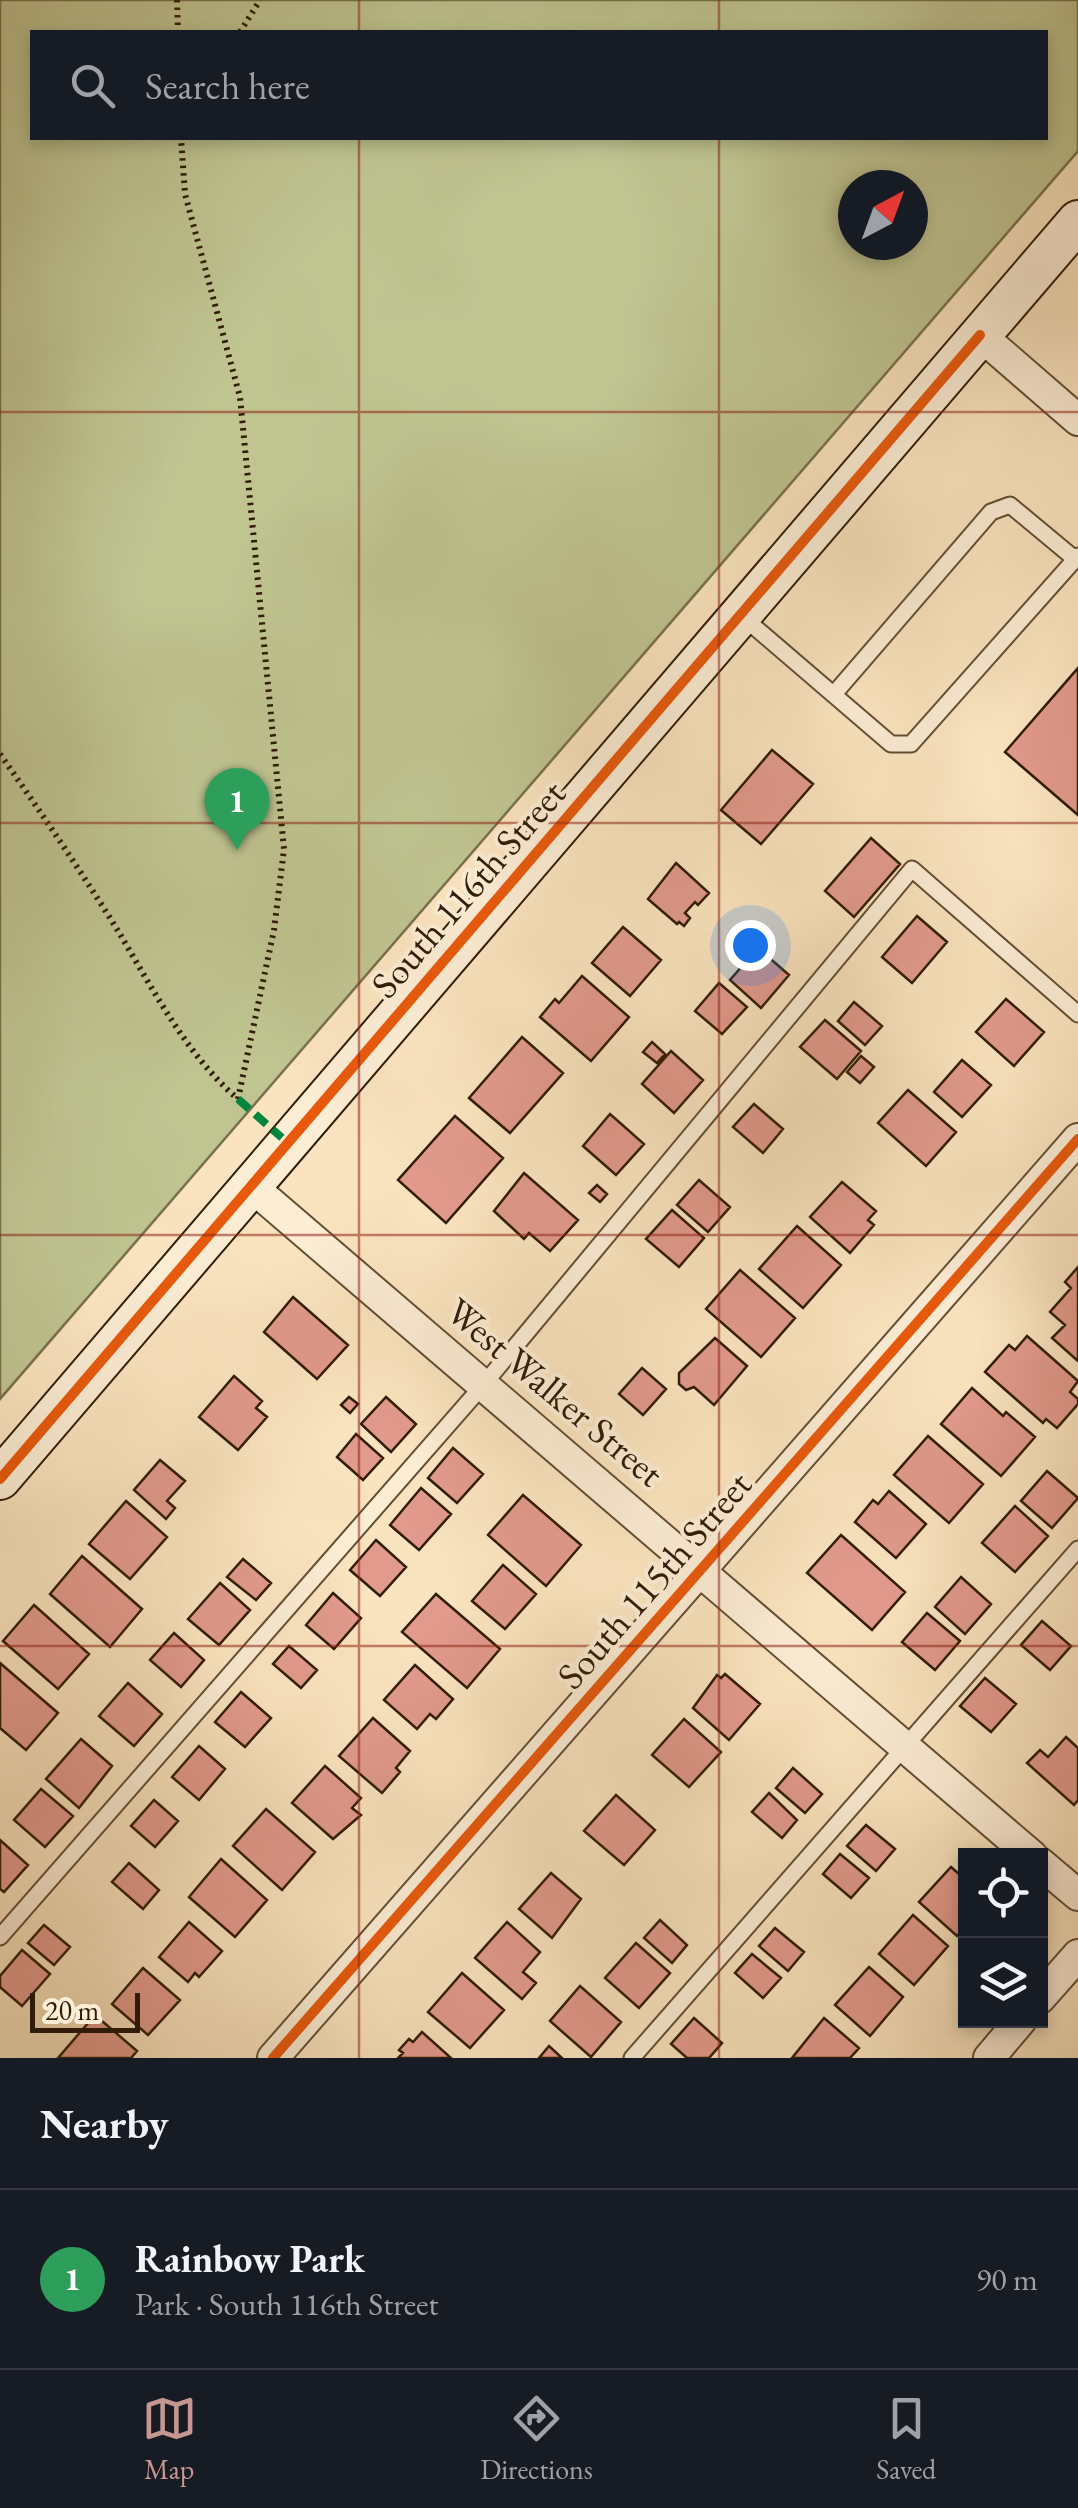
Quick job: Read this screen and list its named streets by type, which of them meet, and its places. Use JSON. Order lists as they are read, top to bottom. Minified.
{"streets":{"street":["South 116th Street","West Walker Street","South 115th Street"]},"crossings":[["South 116th Street","West Walker Street"],["West Walker Street","South 115th Street"]],"scale_bar":"20 m","north":"top right","page":{"search":"Search here","pins":"1","scale":"20 m","heading":"Nearby","list":[{"mark":"1","name":"Rainbow Park","note":"Park · South 116th Street","value":"90 m"}],"nav":["Map","Directions","Saved"]}}
